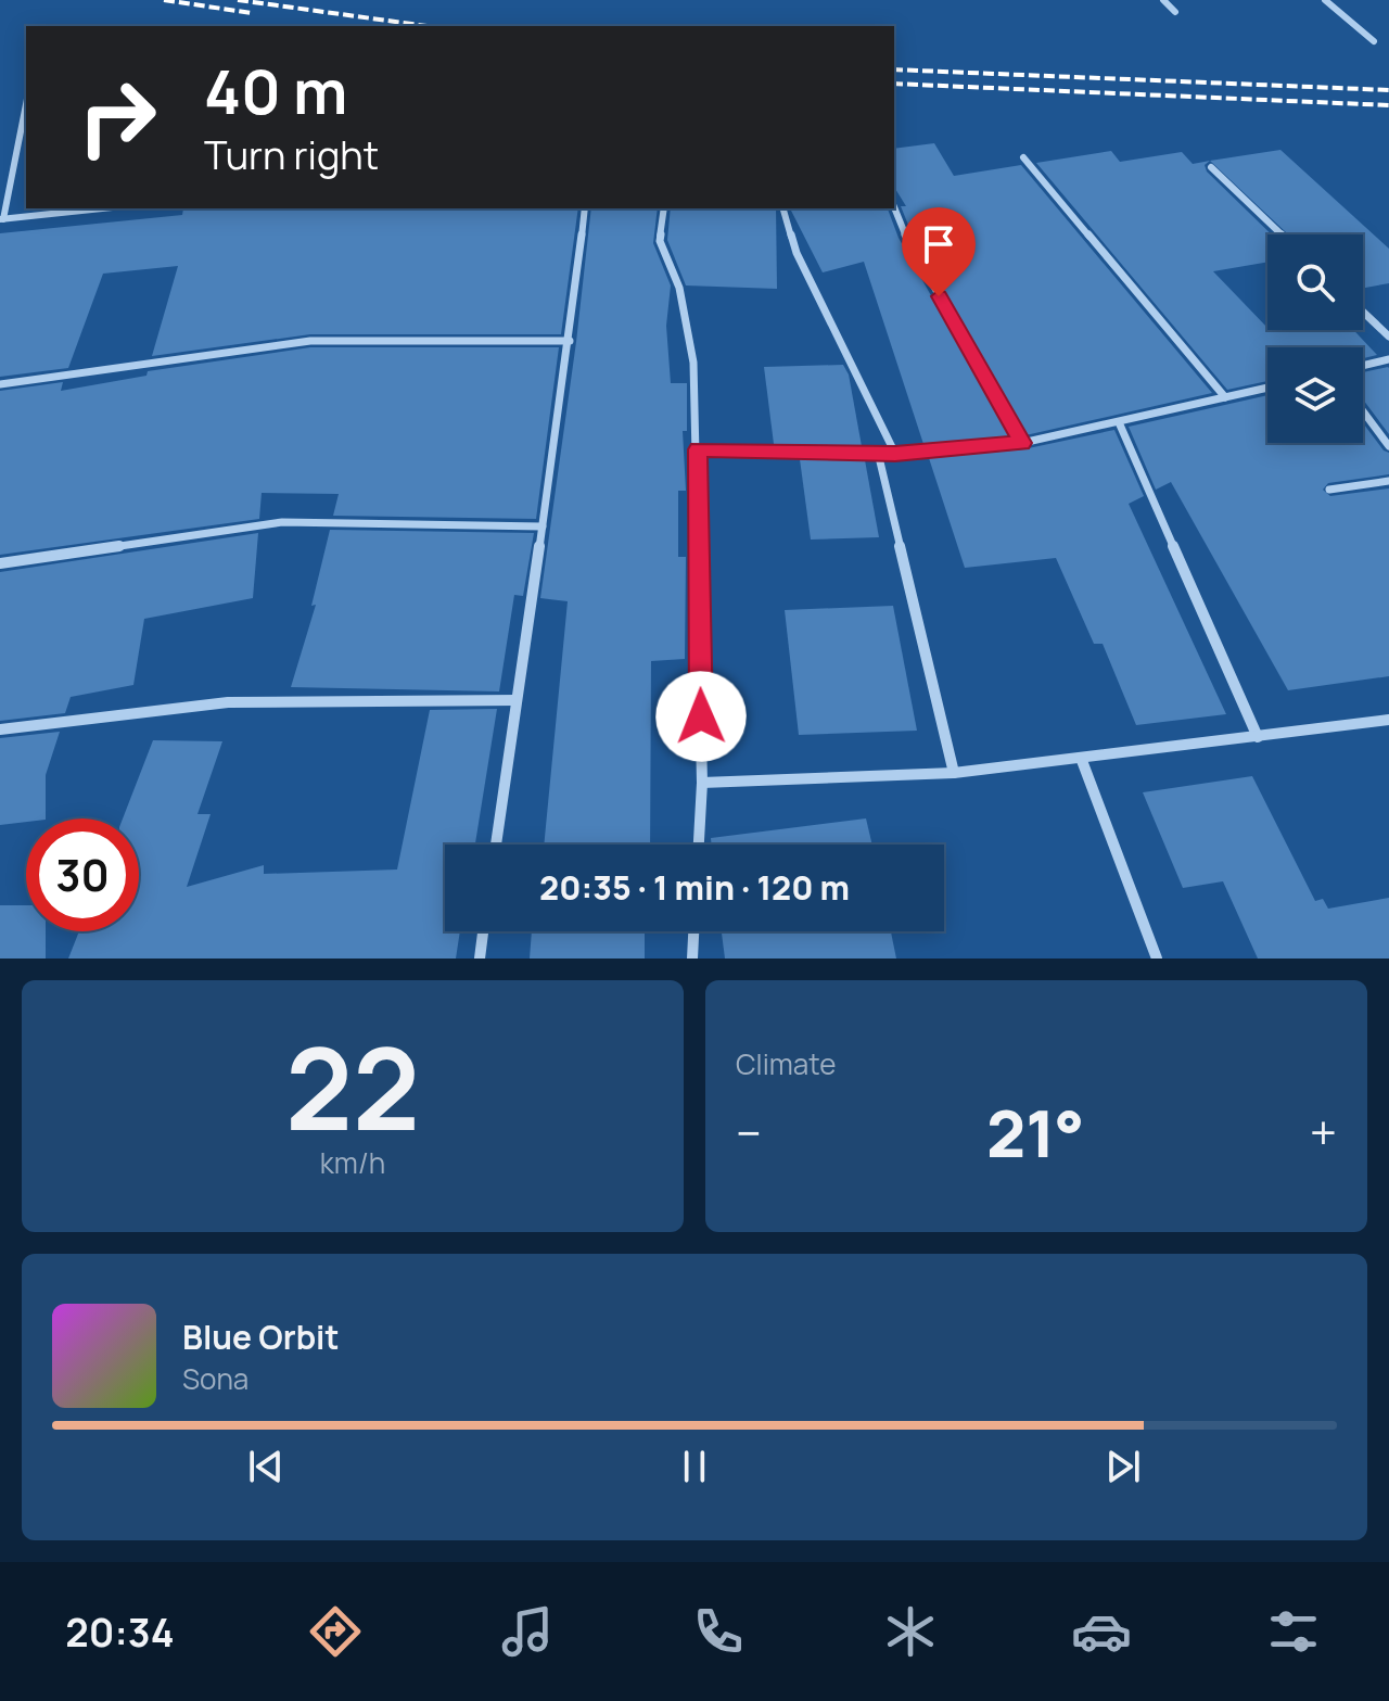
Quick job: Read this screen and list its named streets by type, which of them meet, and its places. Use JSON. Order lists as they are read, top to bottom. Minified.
{"page":{"turn":["40 m","Turn right"],"limit":"30","trip":"20:35 · 1 min · 120 m","tile":[["22","km/h"],"Climate"],"heat":["−","21°","+"],"song":["Blue Orbit","Sona"],"tabs":"20:34"}}
